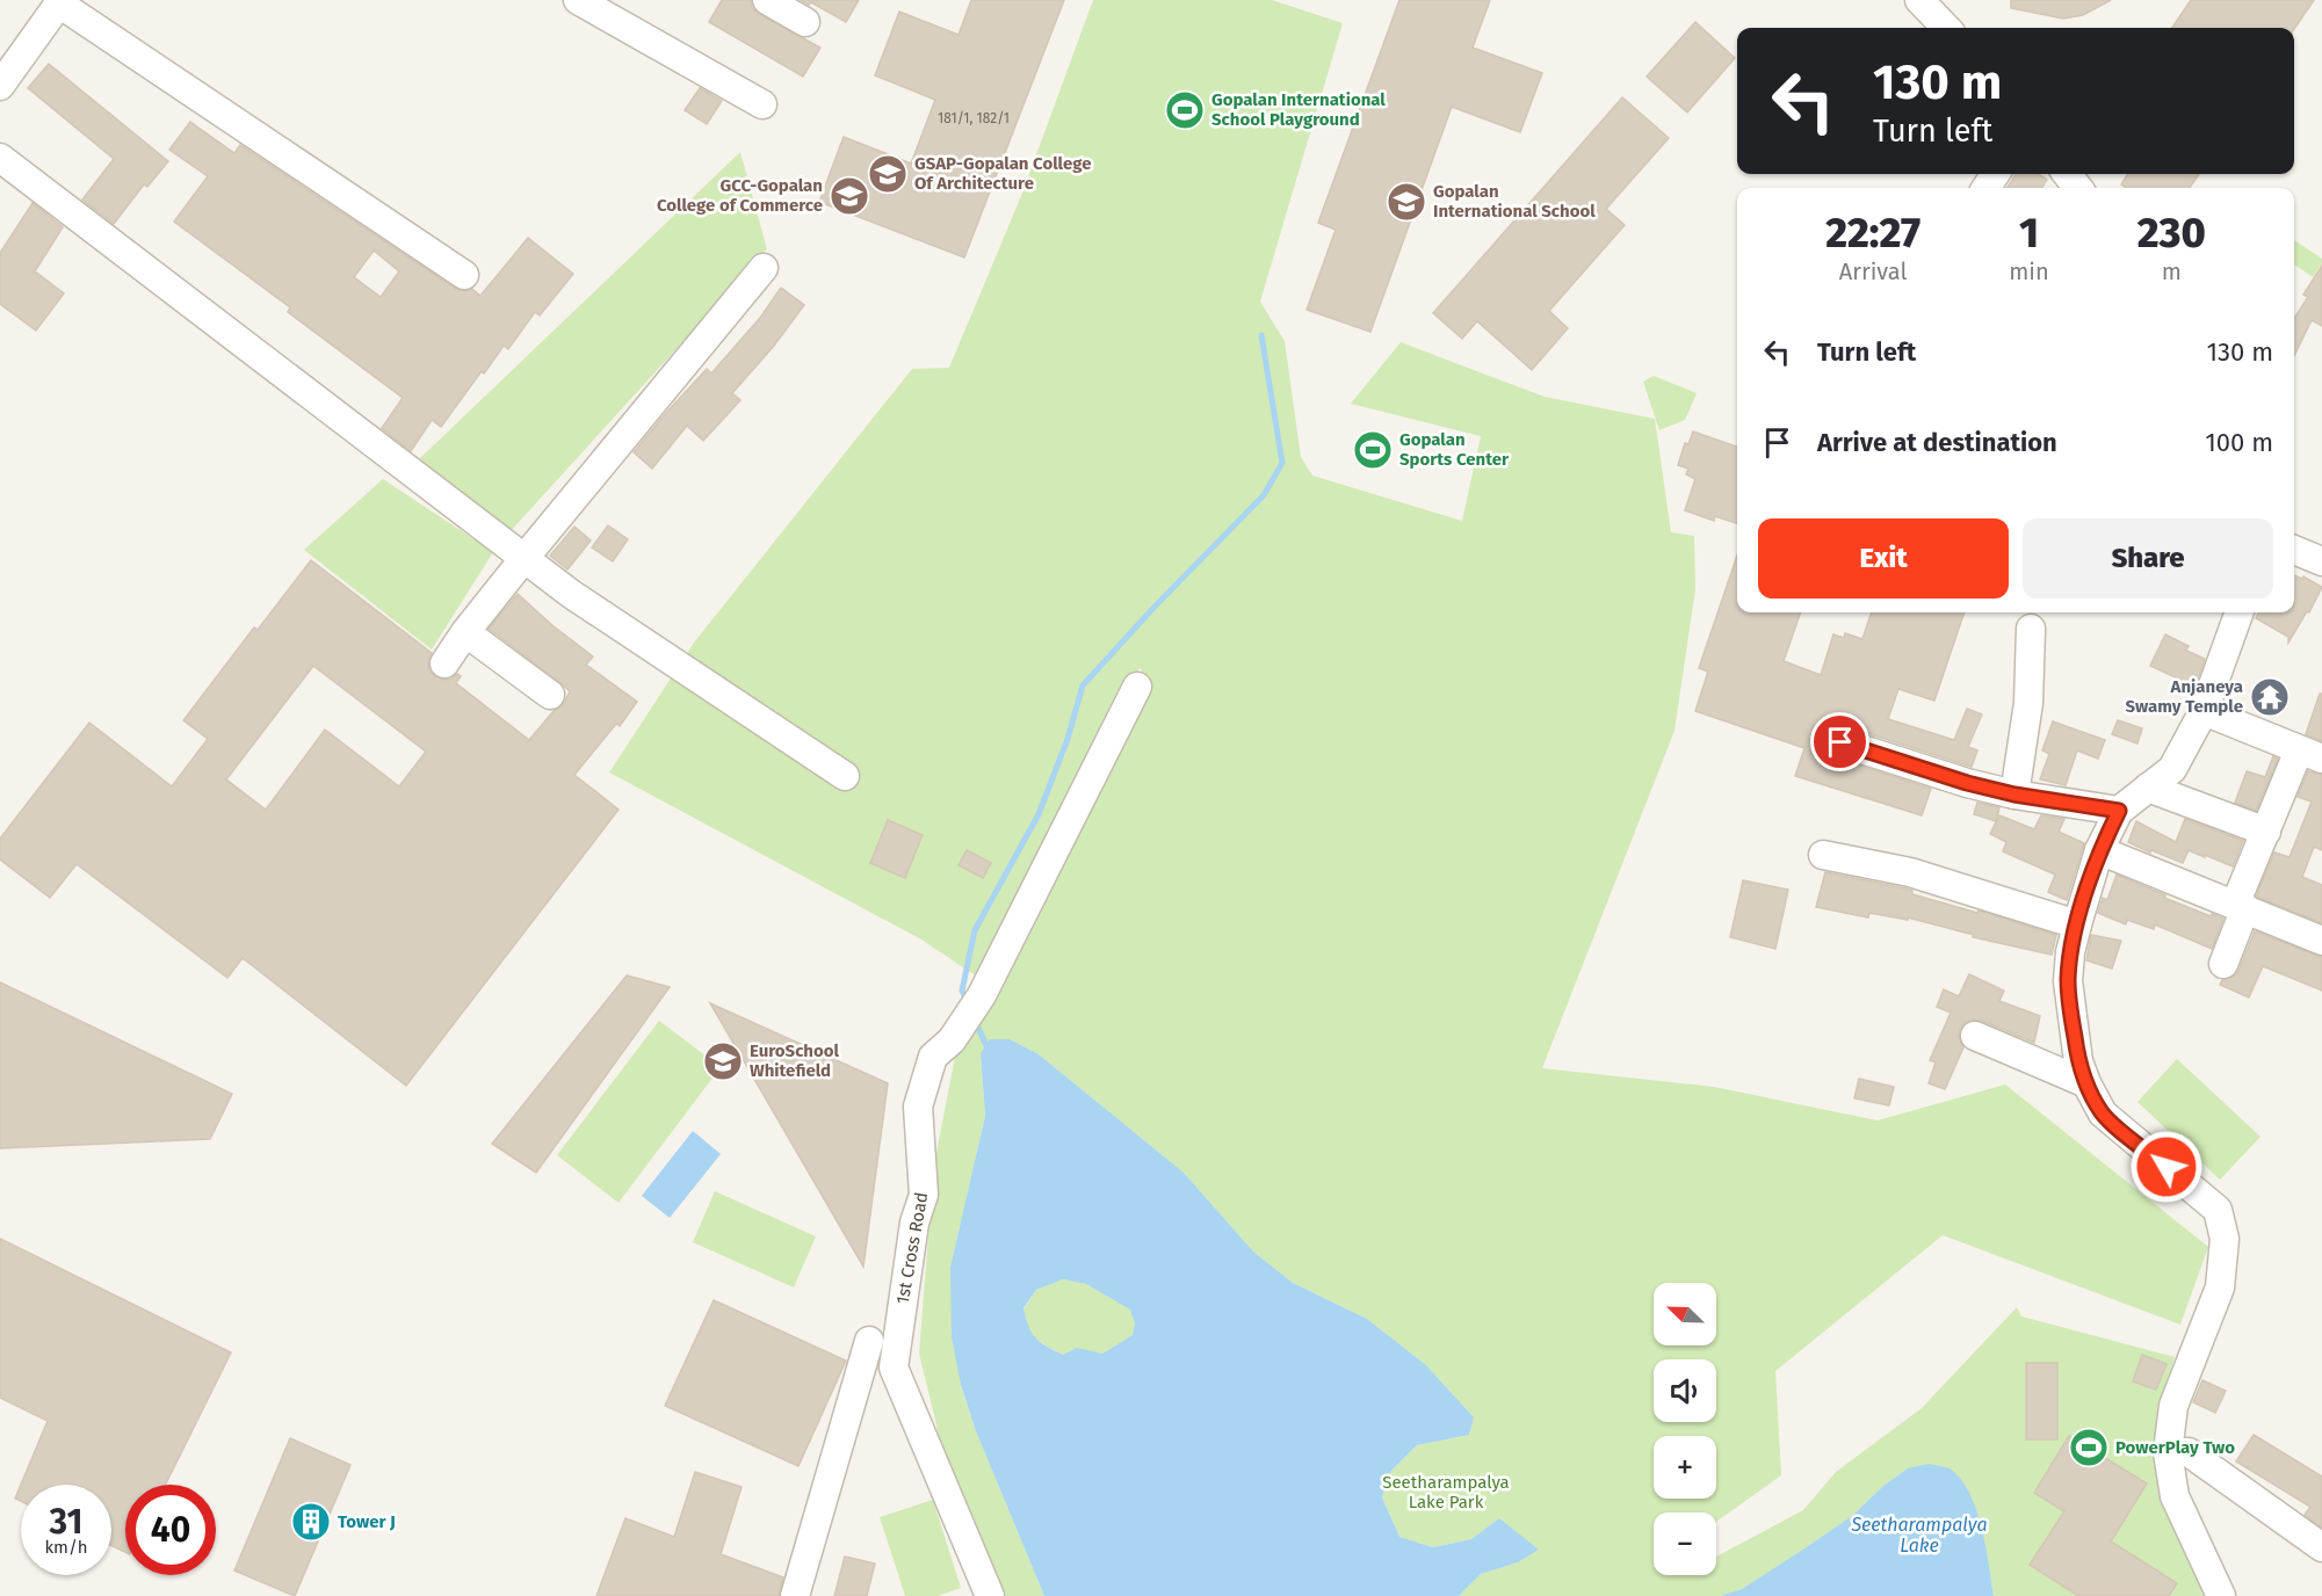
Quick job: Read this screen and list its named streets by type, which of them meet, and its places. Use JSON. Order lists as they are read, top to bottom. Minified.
{"streets":{"street":["1st Cross Road"]},"water":["Seetharampalya Lake"],"parks":["Seetharampalya Lake Park"],"places":{"sports":["Gopalan International School Playground","Gopalan Sports Center","PowerPlay Two"],"school or university":["GSAP-Gopalan College Of Architecture","GCC-Gopalan College of Commerce","Gopalan International School","EuroSchool Whitefield"],"temple":["Anjaneya Swamy Temple"],"building":["Tower J"]},"house_numbers":["181/1, 182/1"],"north":"top left","page":{"turn":["130 m","Turn left"],"eta":["22:27","Arrival","1","min","230","m"],"list":[{"name":"Turn left","value":"130 m"},{"name":"Arrive at destination","value":"100 m"}],"buttons":["Exit","Share"],"map_buttons":["+","−"],"speed":"31 km/h","limit":"40"}}
